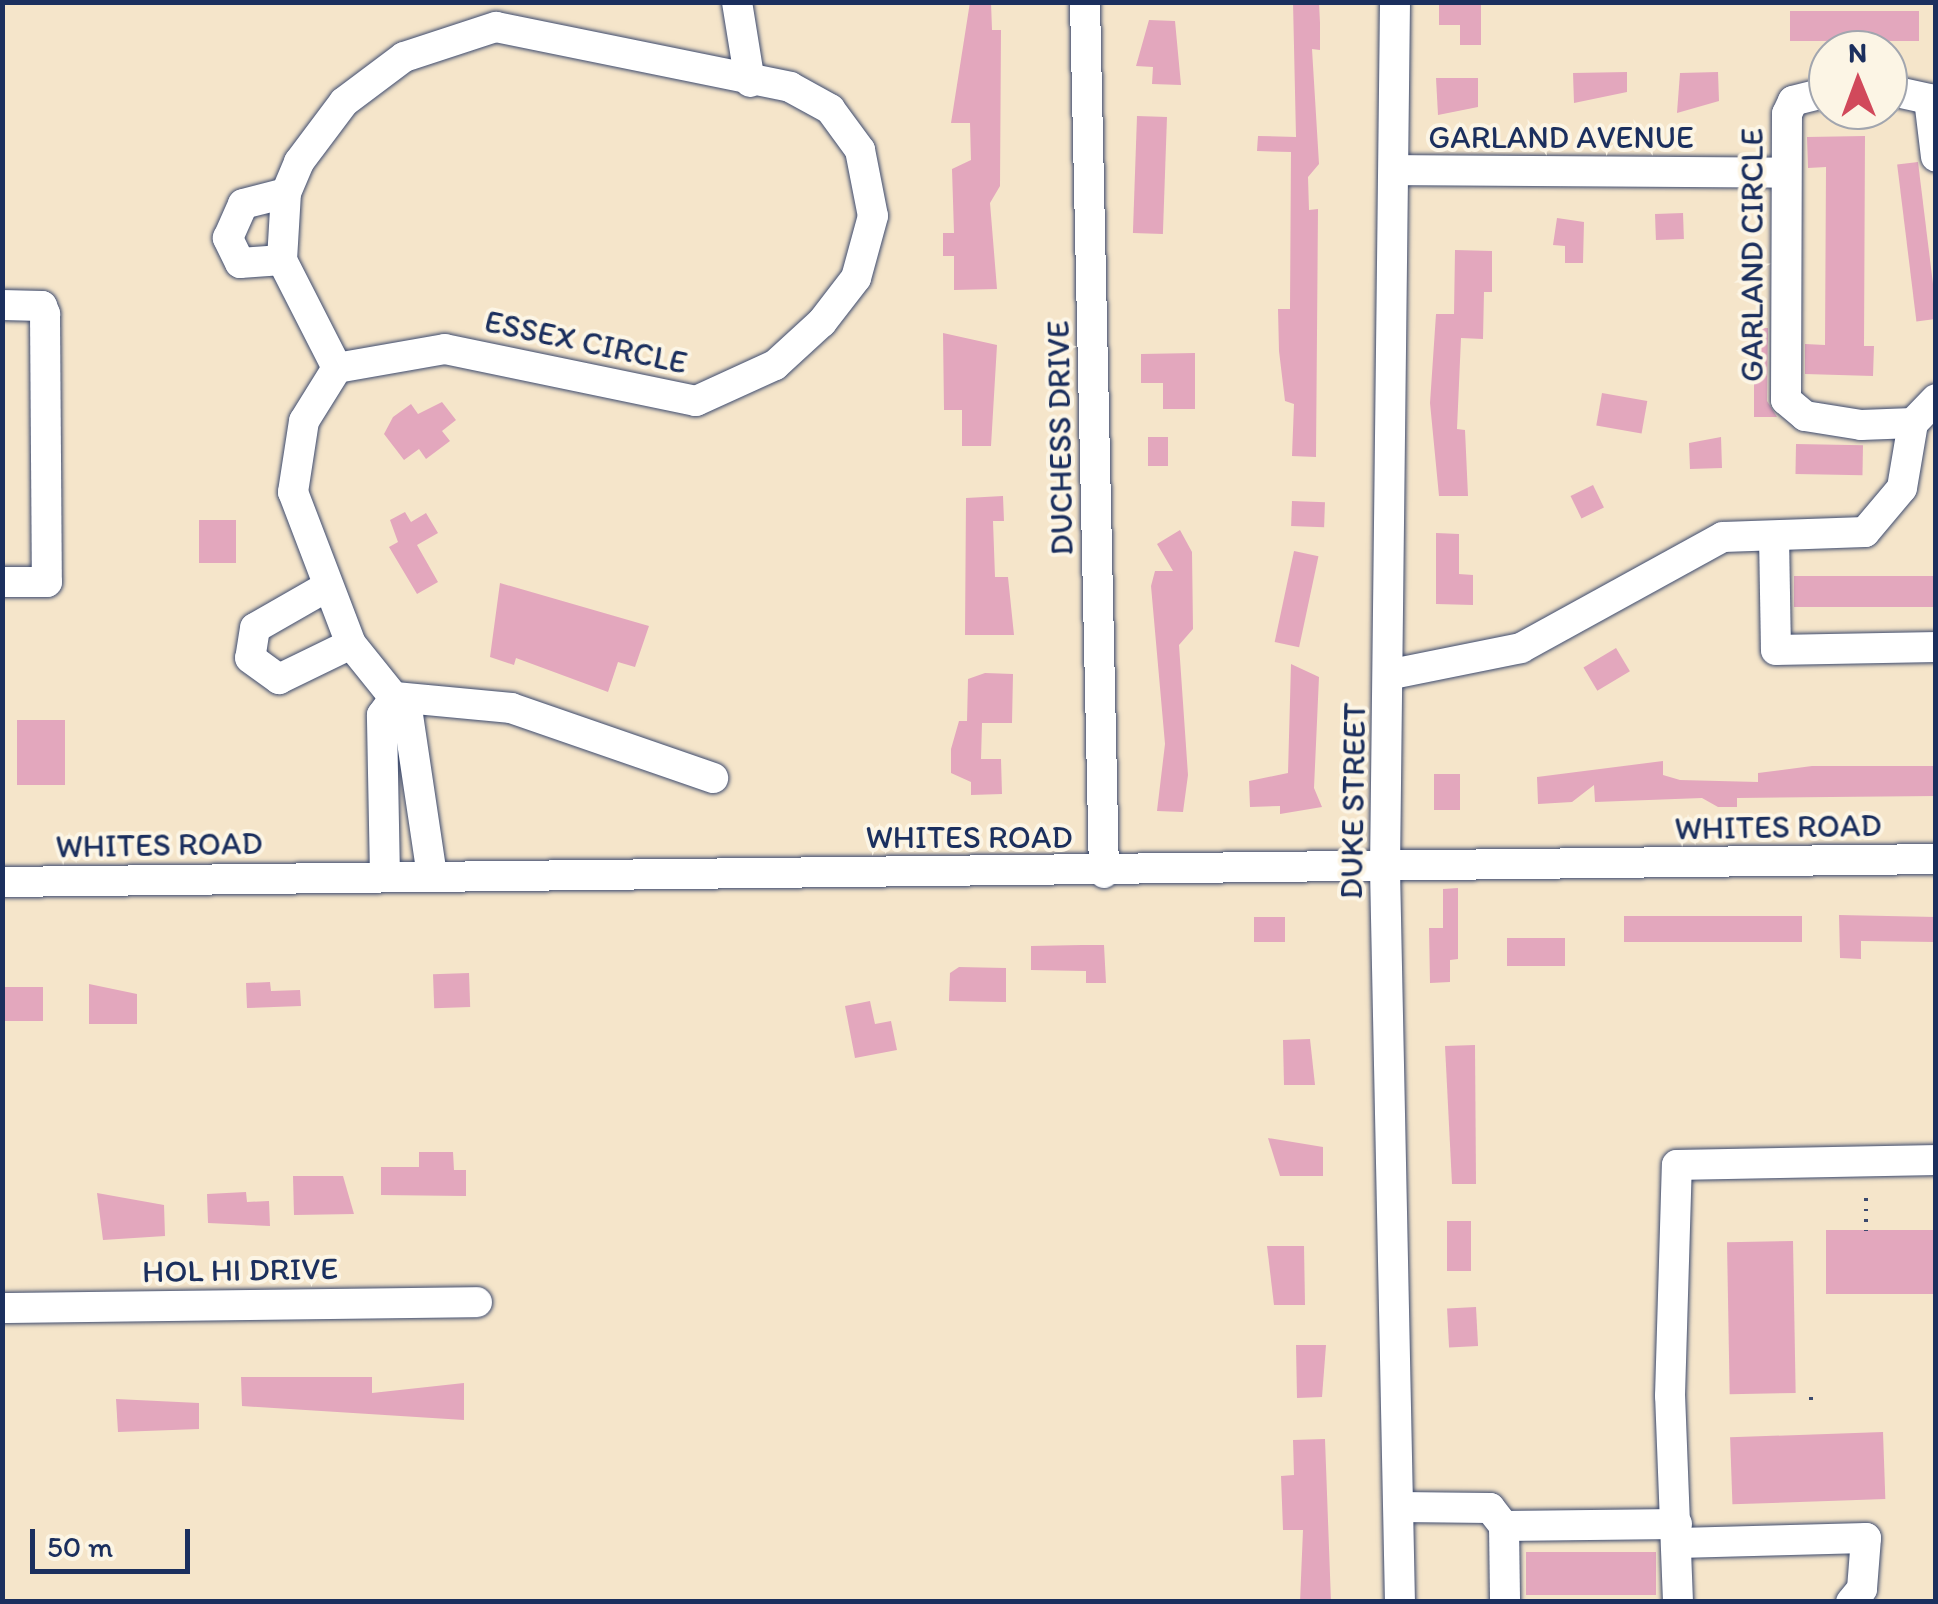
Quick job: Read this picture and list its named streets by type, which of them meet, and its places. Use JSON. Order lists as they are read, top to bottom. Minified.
{"streets":{"street":["GARLAND AVENUE","GARLAND CIRCLE","ESSEX CIRCLE","DUCHESS DRIVE","DUKE STREET","WHITES ROAD","HOL HI DRIVE"]},"crossings":[["GARLAND AVENUE","GARLAND CIRCLE"],["GARLAND AVENUE","DUKE STREET"],["DUCHESS DRIVE","WHITES ROAD"],["DUKE STREET","WHITES ROAD"]],"scale_bar":"50 m","north":"top"}
